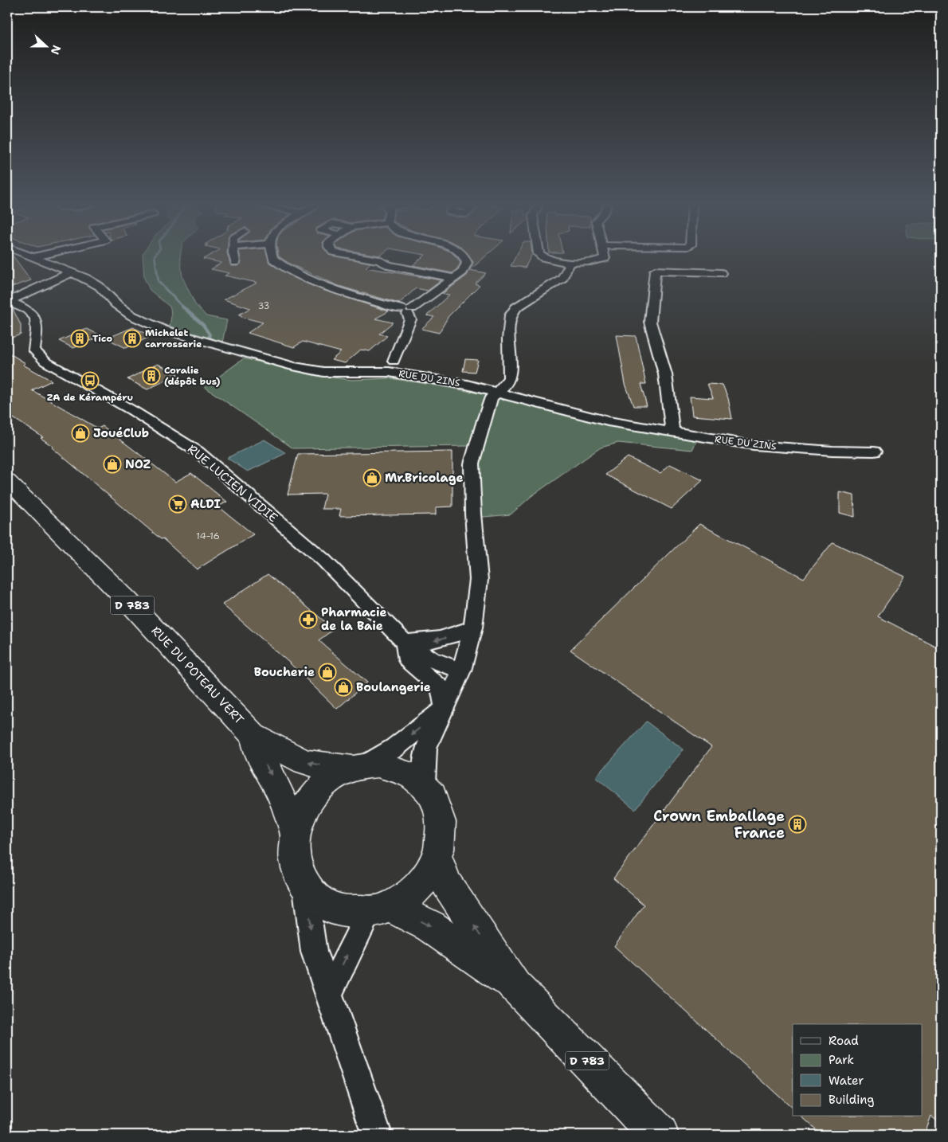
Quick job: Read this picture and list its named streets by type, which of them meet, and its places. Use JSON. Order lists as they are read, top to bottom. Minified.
{"streets":{"main road":["D 783","RUE DU POTEAU VERT"],"street":["RUE DU ZINS","RUE LUCIEN VIDIE"]},"places":{"building":["Tico","Michelet carrosserie","Coralie (dépôt bus)","Crown Emballage France"],"bus stop":["ZA de Kérampéru"],"shop":["JouéClub","NOZ","Mr.Bricolage","Boucherie","Boulangerie"],"supermarket":["ALDI"],"pharmacy":["Pharmacie de la Baie"]},"house_numbers":["33","14-16"],"legend":["Road","Park","Water","Building"],"north":"right"}
